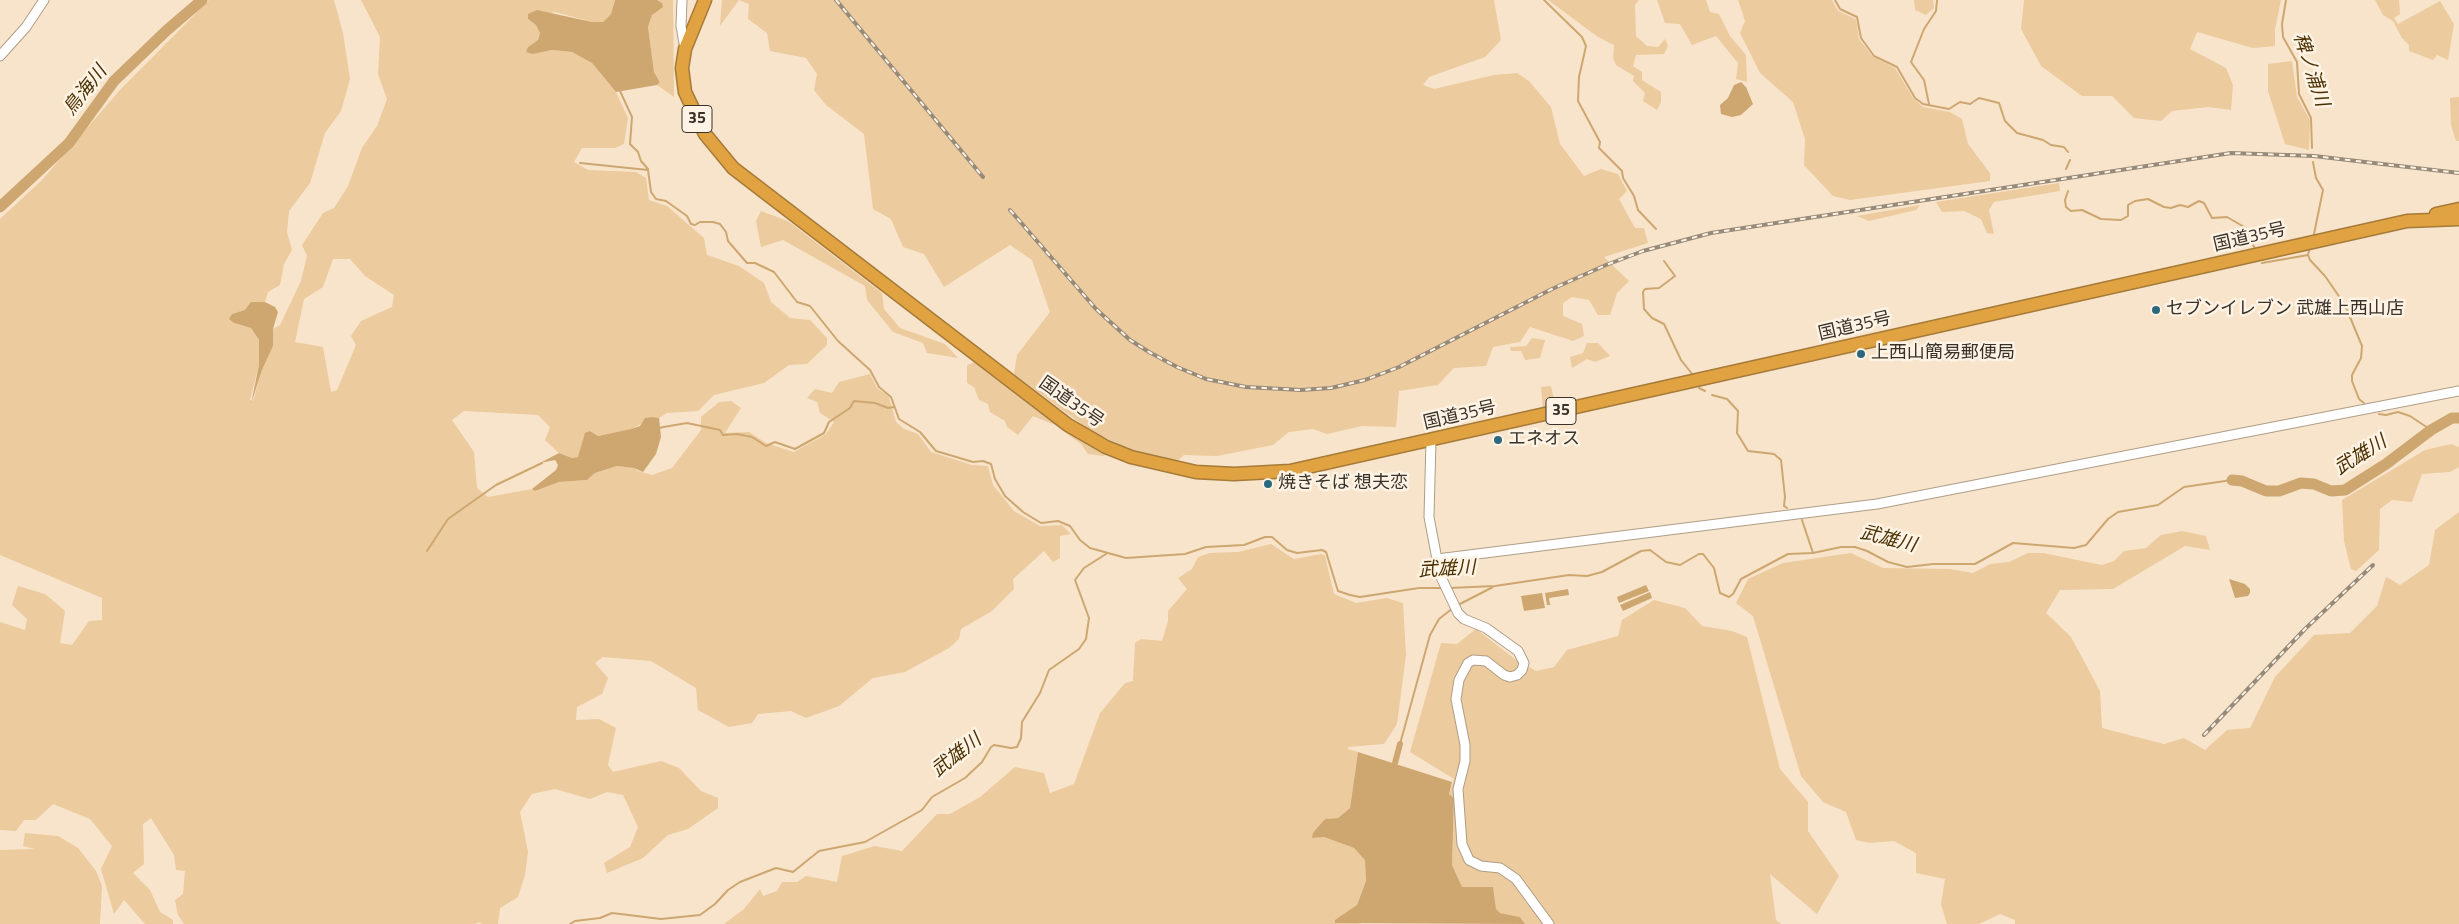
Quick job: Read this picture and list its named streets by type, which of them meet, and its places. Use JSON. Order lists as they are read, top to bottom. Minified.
{"streets":{"highway":["35","国道35号"]},"crossings":[["35","国道35号"]],"water":["稗ノ浦川","鳥海川","武雄川"],"places":["セブンイレブン 武雄上西山店","上西山簡易郵便局","エネオス","焼きそば 想夫恋"]}
